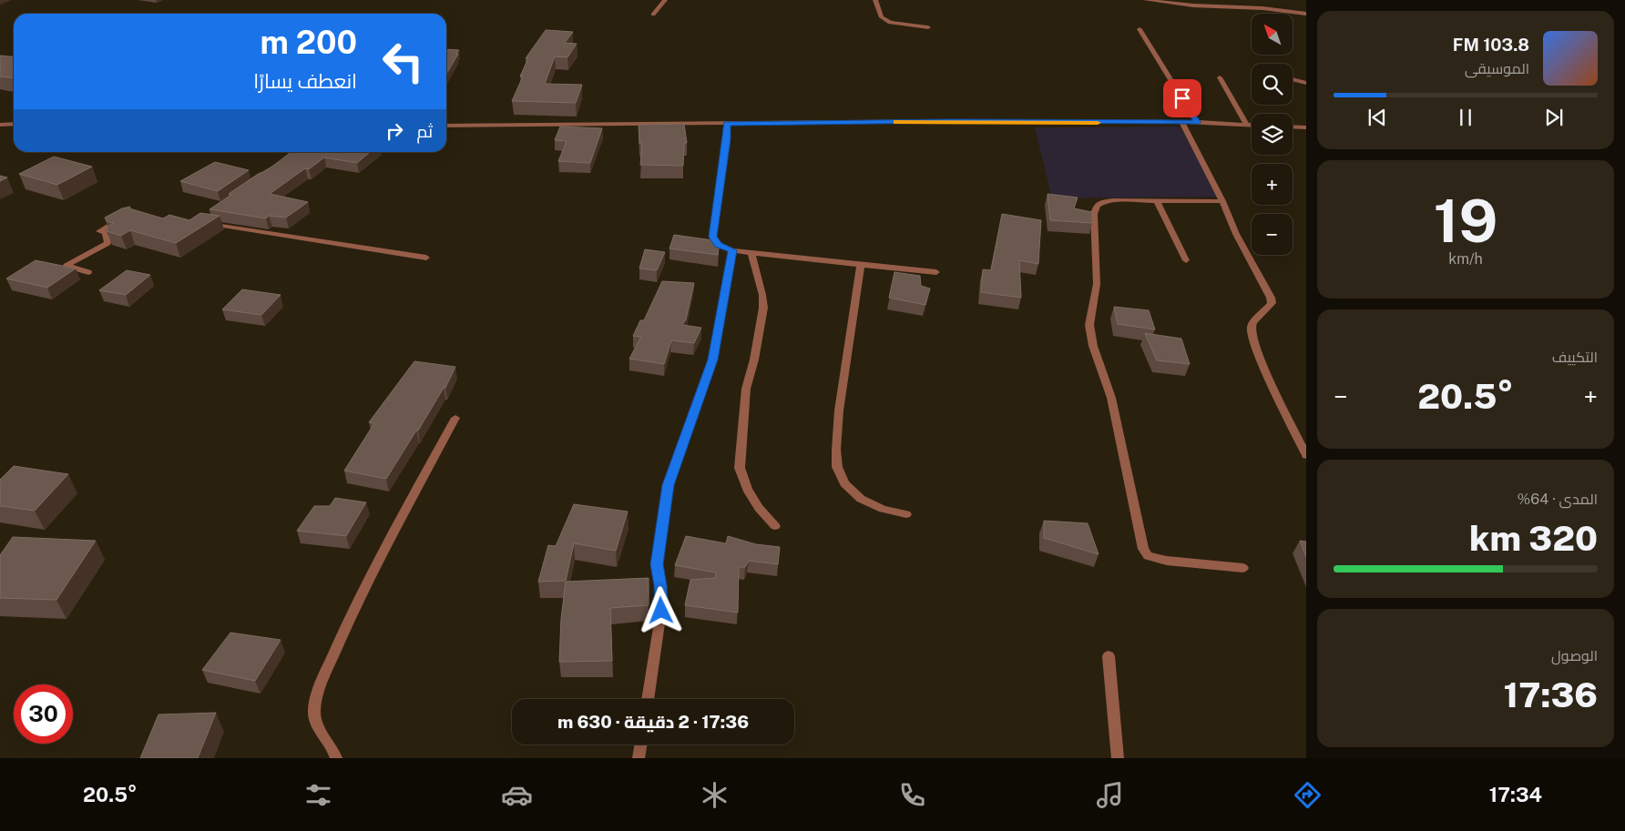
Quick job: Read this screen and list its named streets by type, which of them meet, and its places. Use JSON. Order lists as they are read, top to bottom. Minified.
{"north":"top left","page":{"map_buttons":["+","−"],"turn":["200 m","انعطف يسارًا"],"song":["103.8 FM","الموسيقى"],"then":"ثم","tile":[["19","km/h"],"التكييف",["المدى · 64%","320 km"],["الوصول","17:36"]],"heat":["−","20.5°","+"],"limit":"30","trip":"17:36 · 2 دقيقة · 630 m","tabs":["17:34","20.5°"]}}
